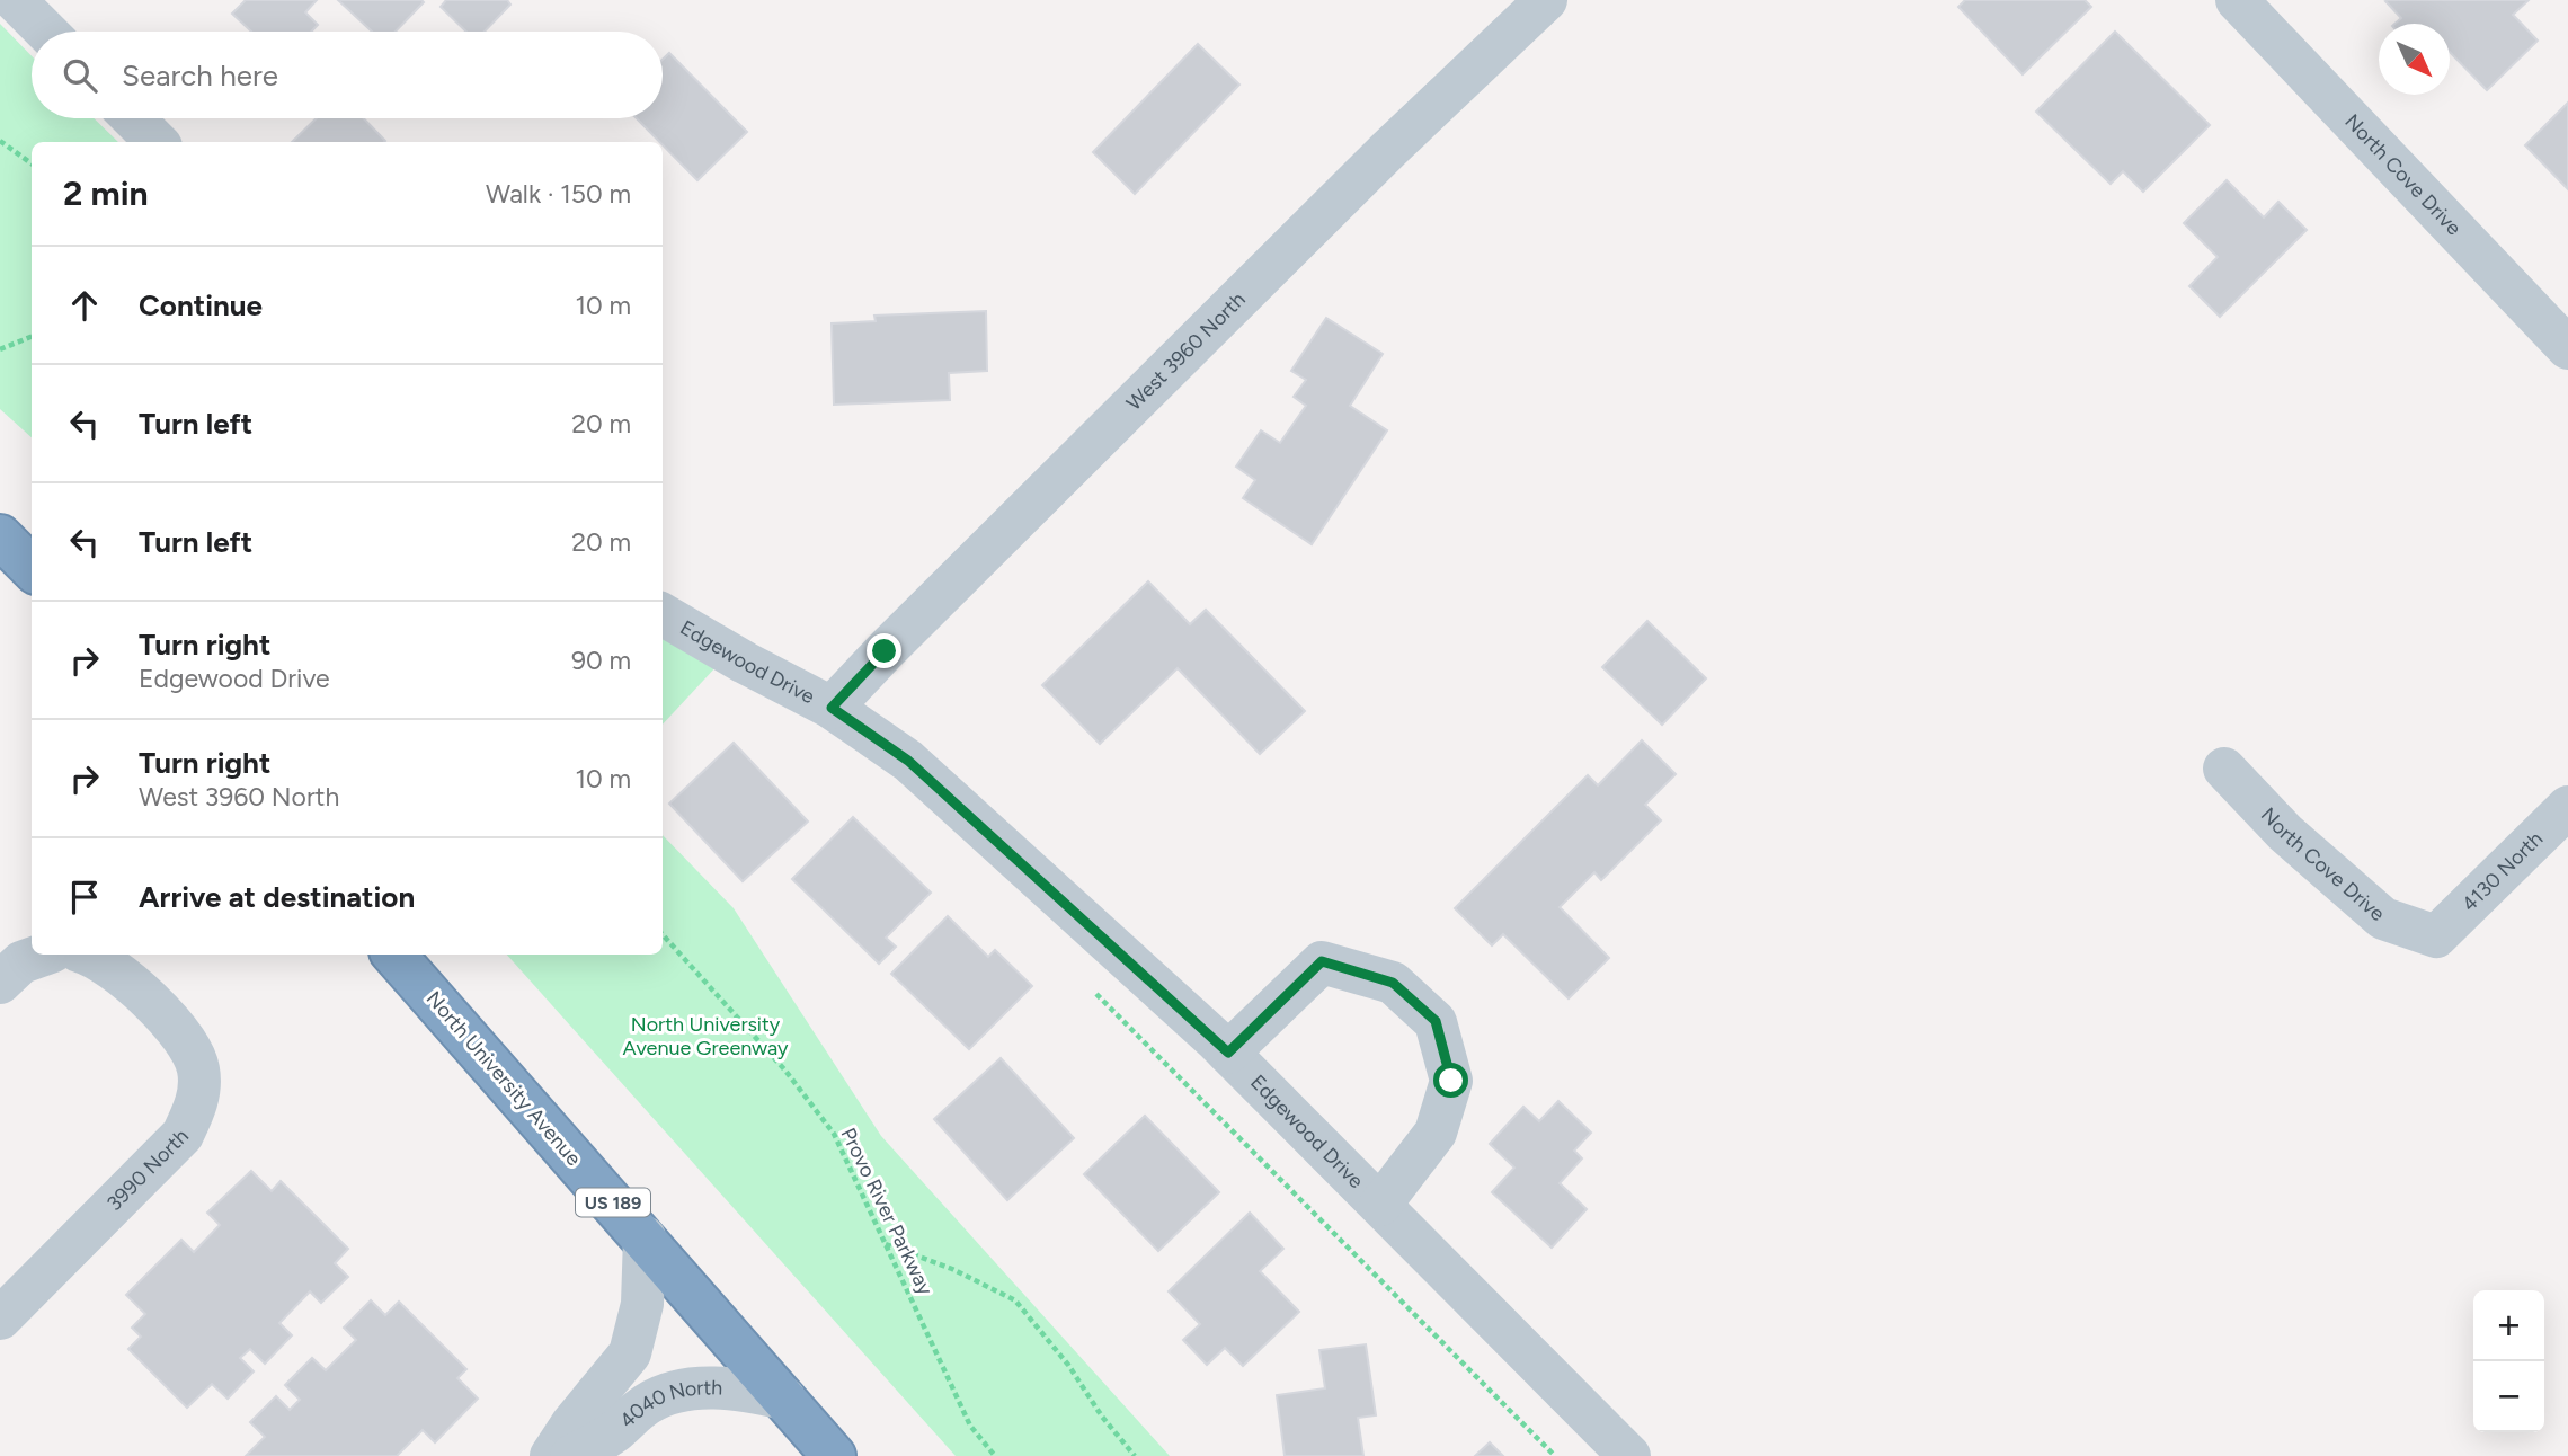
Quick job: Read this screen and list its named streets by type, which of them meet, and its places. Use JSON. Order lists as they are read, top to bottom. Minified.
{"streets":{"highway":["North University Avenue","US 189"],"street":["North Cove Drive","West 3960 North","Edgewood Drive","4130 North","3990 North","4040 North"],"path":["Provo River Parkway"]},"crossings":[["North Cove Drive","4130 North"],["West 3960 North","Edgewood Drive"],["North University Avenue","4040 North"]],"parks":["North University Avenue Greenway"],"north":"bottom right","page":{"search":"Search here","heading":["2 min","Walk · 150 m"],"list":[["Continue","10 m"],["Turn left","20 m"],["Turn left","20 m"],["Turn right","Edgewood Drive","90 m"],["Turn right","West 3960 North","10 m"],"Arrive at destination"],"map_buttons":["+","−"]}}
